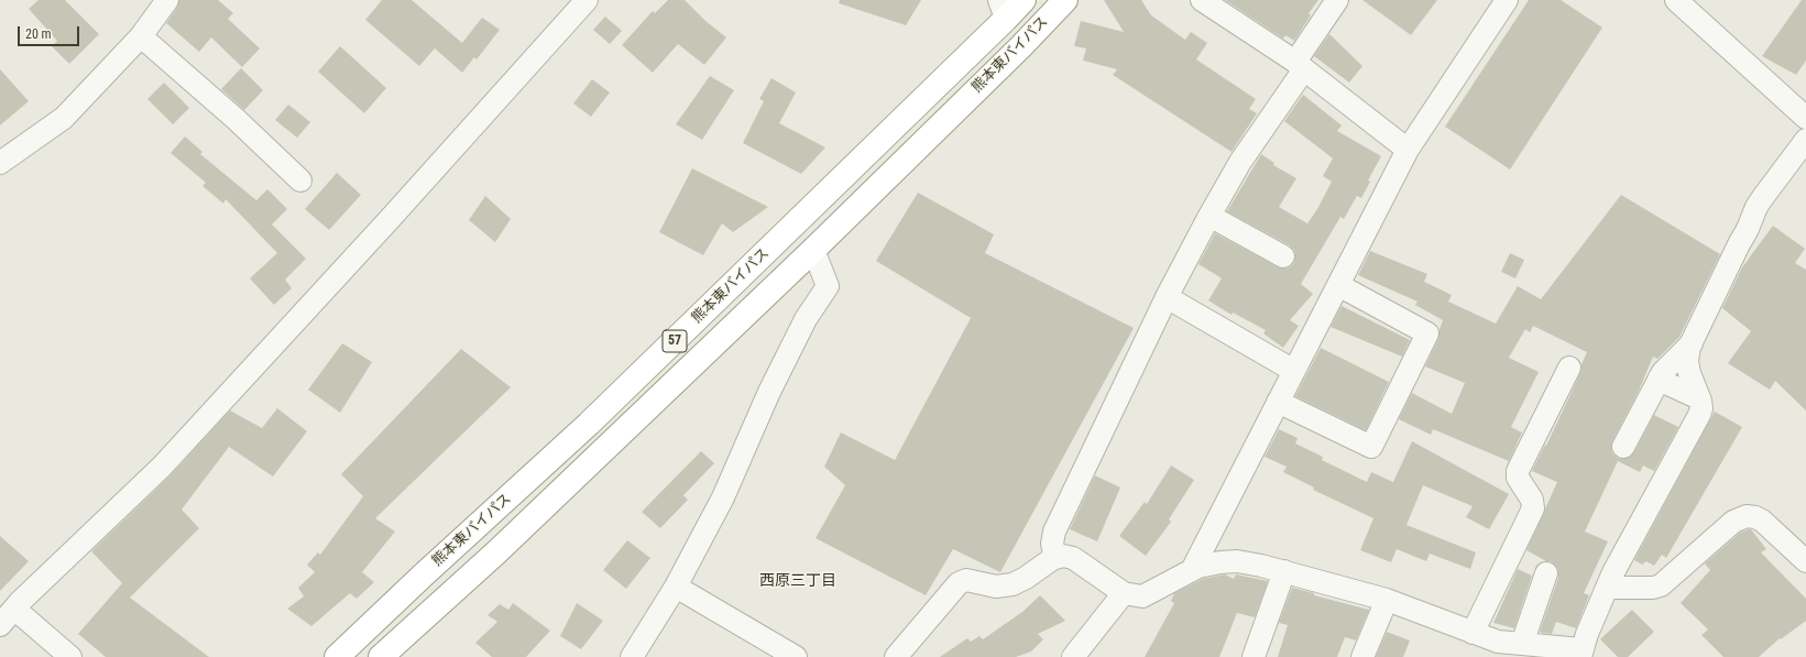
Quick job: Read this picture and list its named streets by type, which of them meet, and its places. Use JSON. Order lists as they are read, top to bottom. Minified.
{"streets":{"highway":["熊本東バイパス","57"]},"districts":["西原三丁目"],"scale_bar":"20 m"}
